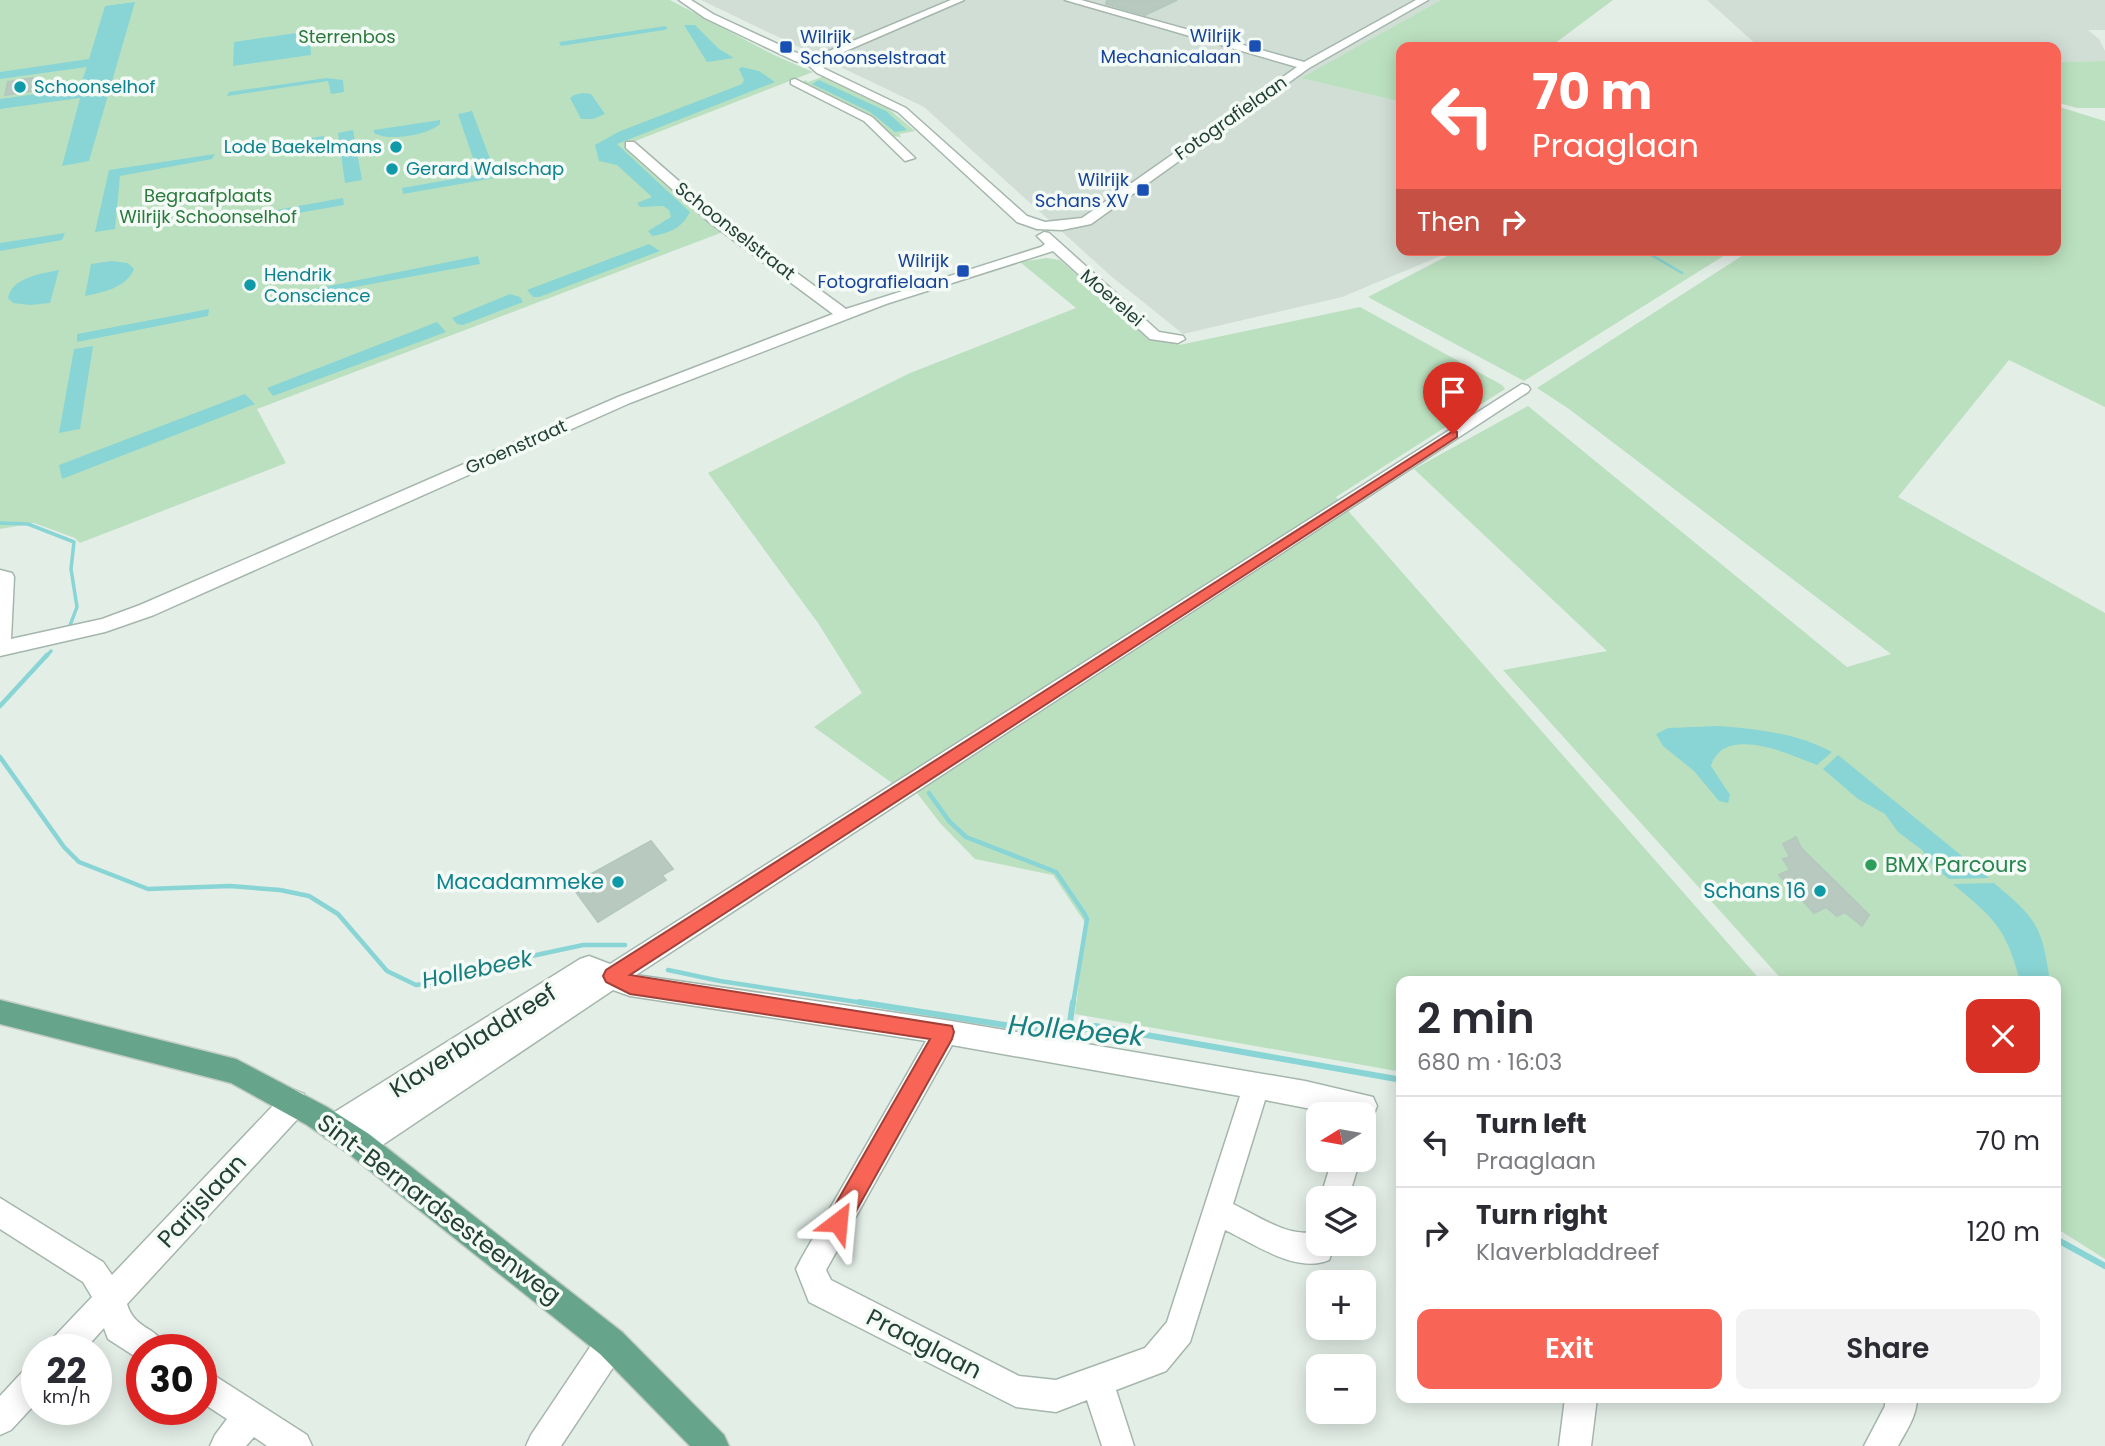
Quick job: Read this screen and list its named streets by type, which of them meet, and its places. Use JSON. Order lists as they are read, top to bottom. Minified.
{"streets":{"main road":["Sint-Bernardsesteenweg"],"street":["Fotografielaan","Schoonselstraat","Moerelei","Groenstraat","Klaverbladdreef","Parijslaan","Praaglaan"]},"crossings":[["Fotografielaan","Moerelei"],["Schoonselstraat","Groenstraat"],["Moerelei","Groenstraat"],["Klaverbladdreef","Sint-Bernardsesteenweg"],["Parijslaan","Sint-Bernardsesteenweg"]],"water":["Hollebeek"],"parks":["Sterrenbos","Begraafplaats Wilrijk Schoonselhof"],"places":{"transit":["Wilrijk Mechanicalaan","Wilrijk Schoonselstraat","Wilrijk Schans XV","Wilrijk Fotografielaan"],"other":["Schoonselhof","Lode Baekelmans","Gerard Walschap","Hendrik Conscience","BMX Parcours","Macadammeke","Schans 16"]},"north":"left","page":{"turn":["70 m","Praaglaan"],"then":"Then","heading":["2 min","680 m · 16:03"],"list":[{"name":"Turn left","note":"Praaglaan","value":"70 m"},{"name":"Turn right","note":"Klaverbladdreef","value":"120 m"}],"map_buttons":["+","−"],"buttons":["Exit","Share"],"speed":"22 km/h","limit":"30"}}
